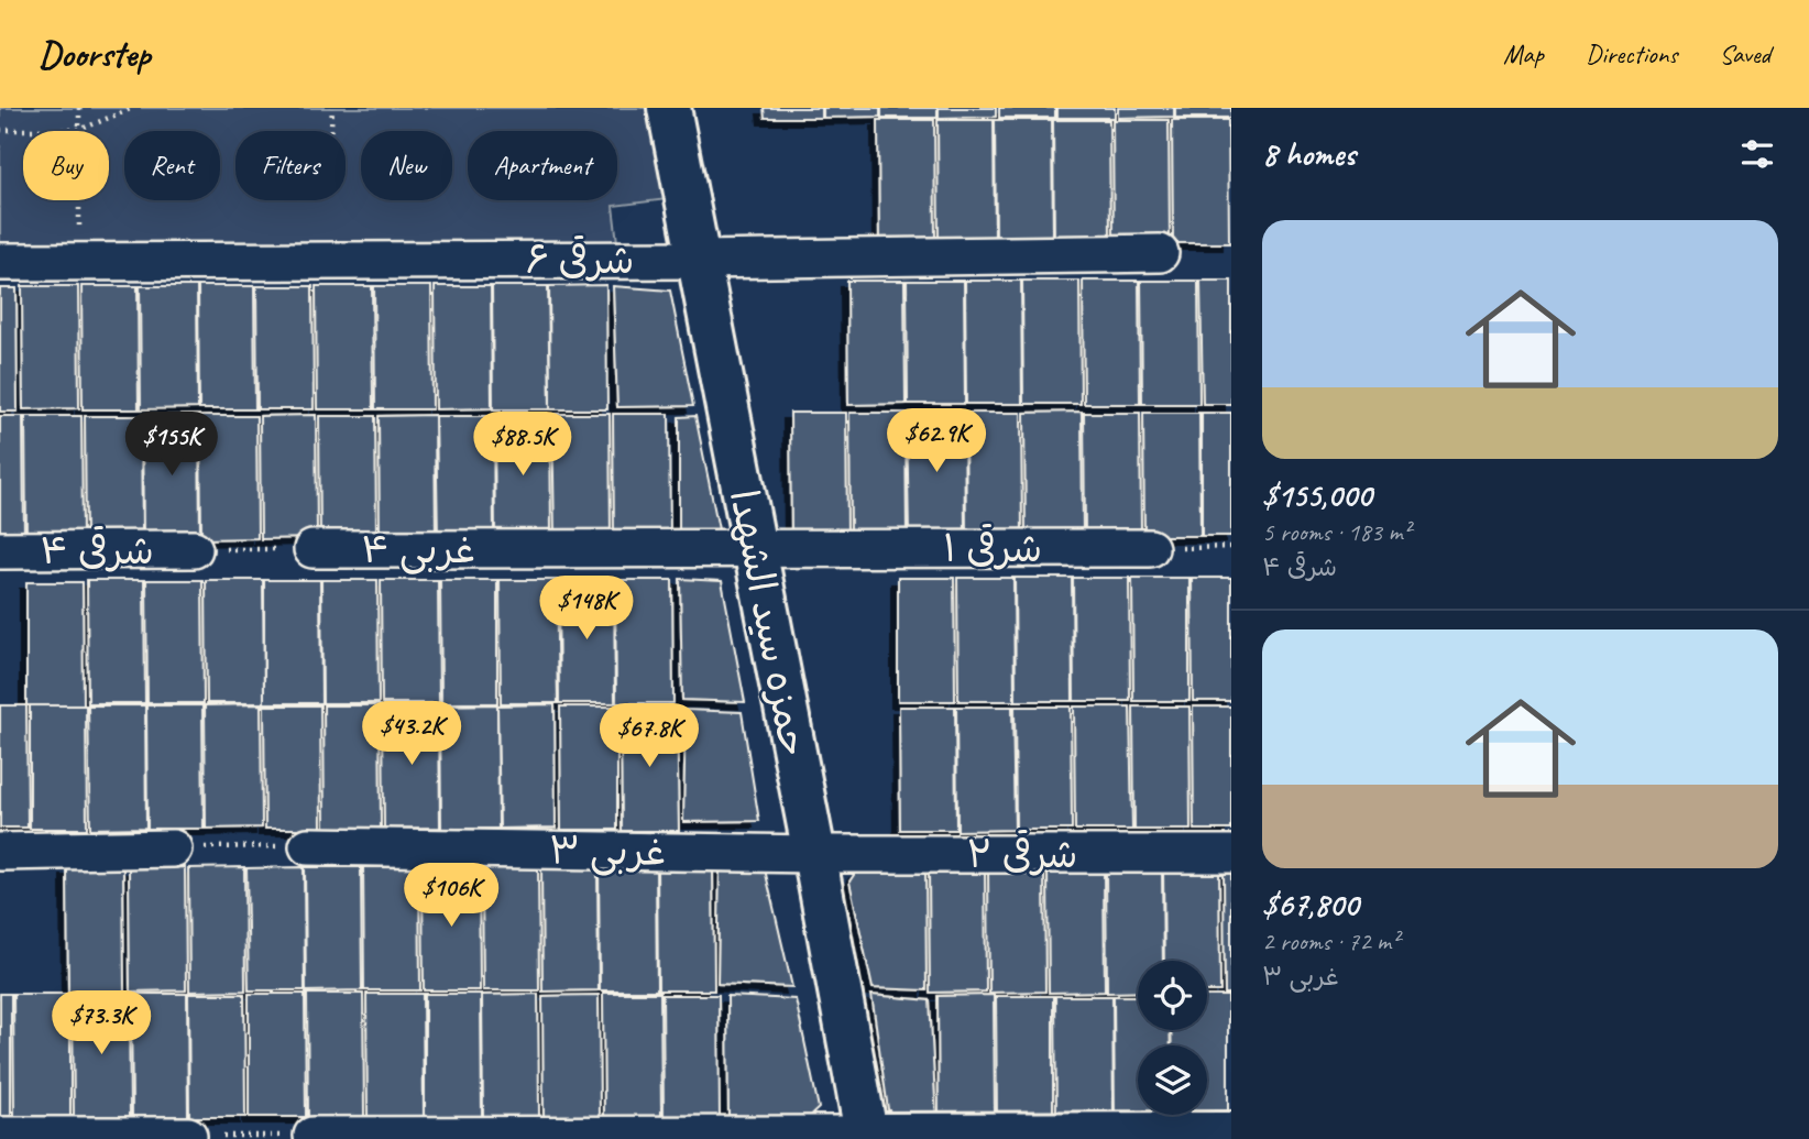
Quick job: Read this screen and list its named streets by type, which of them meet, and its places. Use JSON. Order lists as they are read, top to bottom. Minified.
{"streets":{"street":["۶ شرقی","۱ شرقی","۴ غربی","۴ شرقی","حمزه سید الشهدا","۳ غربی","۲ شرقی"]},"crossings":[["۶ شرقی","حمزه سید الشهدا"],["۱ شرقی","۴ غربی"],["۱ شرقی","حمزه سید الشهدا"],["۴ غربی","حمزه سید الشهدا"],["حمزه سید الشهدا","۳ غربی"],["حمزه سید الشهدا","۲ شرقی"],["۳ غربی","۲ شرقی"]],"page":{"header":"Doorstep","nav":["Map","Directions","Saved"],"heading":"8 homes","chip":["Buy","Rent","Filters","New","Apartment"],"list":[{"name":"$155,000","note":"5 rooms · 183 m² · ۴ شرقی"},{"name":"$67,800","note":"2 rooms · 72 m² · ۳ غربی"}],"price":["$62.9K","$155K","$88.5K","$148K","$43.2K","$67.8K","$106K","$73.3K"]}}
